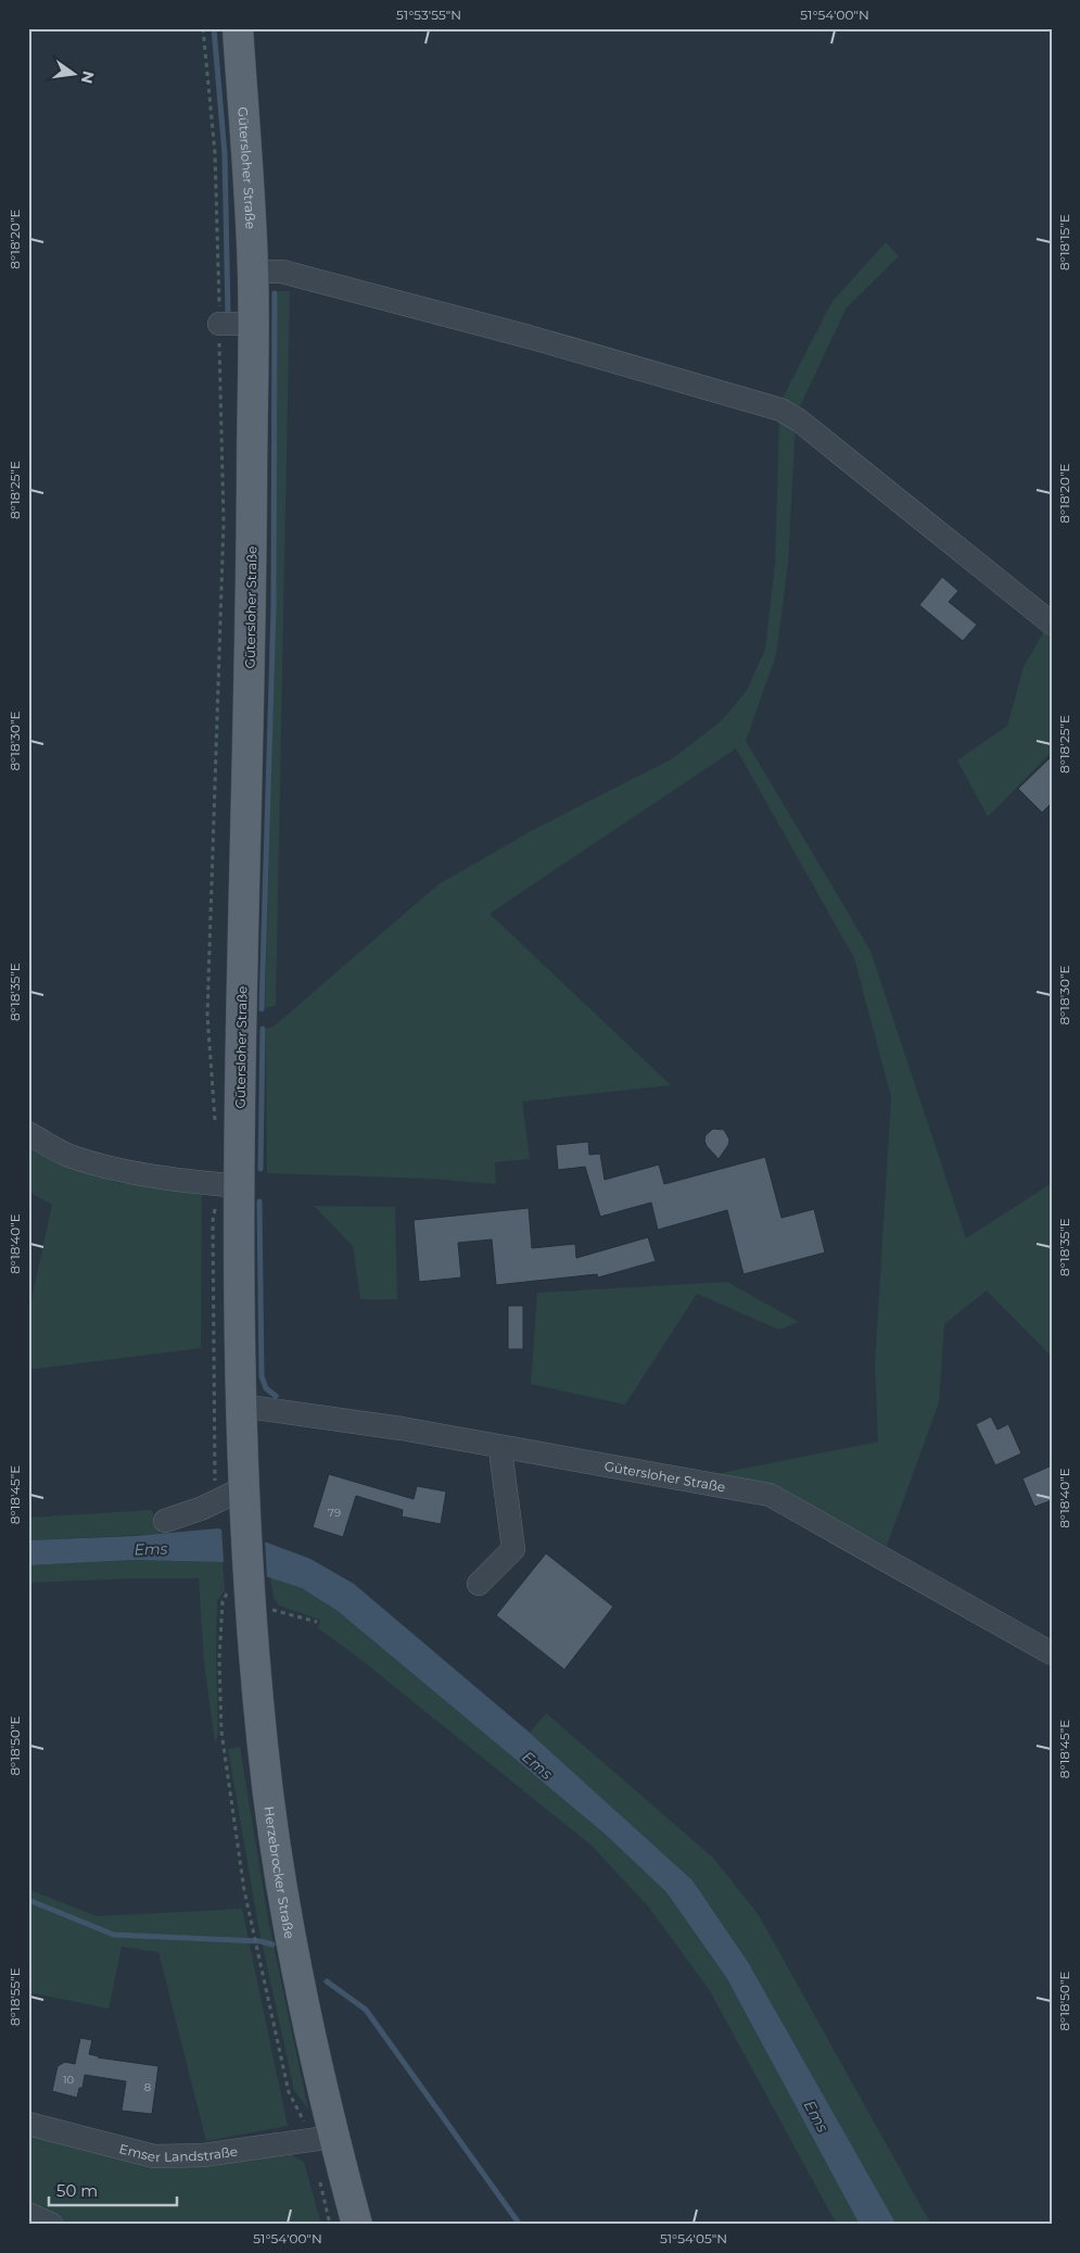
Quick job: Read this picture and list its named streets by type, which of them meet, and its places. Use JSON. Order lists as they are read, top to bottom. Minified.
{"streets":{"main road":["Gütersloher Straße","Herzebrocker Straße"],"street":["Emser Landstraße"]},"crossings":[["Gütersloher Straße","Herzebrocker Straße"],["Herzebrocker Straße","Emser Landstraße"]],"water":["Ems"],"house_numbers":["79","10","8"],"scale_bar":"50 m","north":"right","coordinates":["51°53'55\"N","51°54'00\"N","8°18'20\"E","8°18'15\"E","8°18'25\"E","8°18'30\"E","8°18'35\"E","8°18'40\"E","8°18'45\"E","8°18'50\"E","8°18'55\"E","51°54'05\"N"]}
